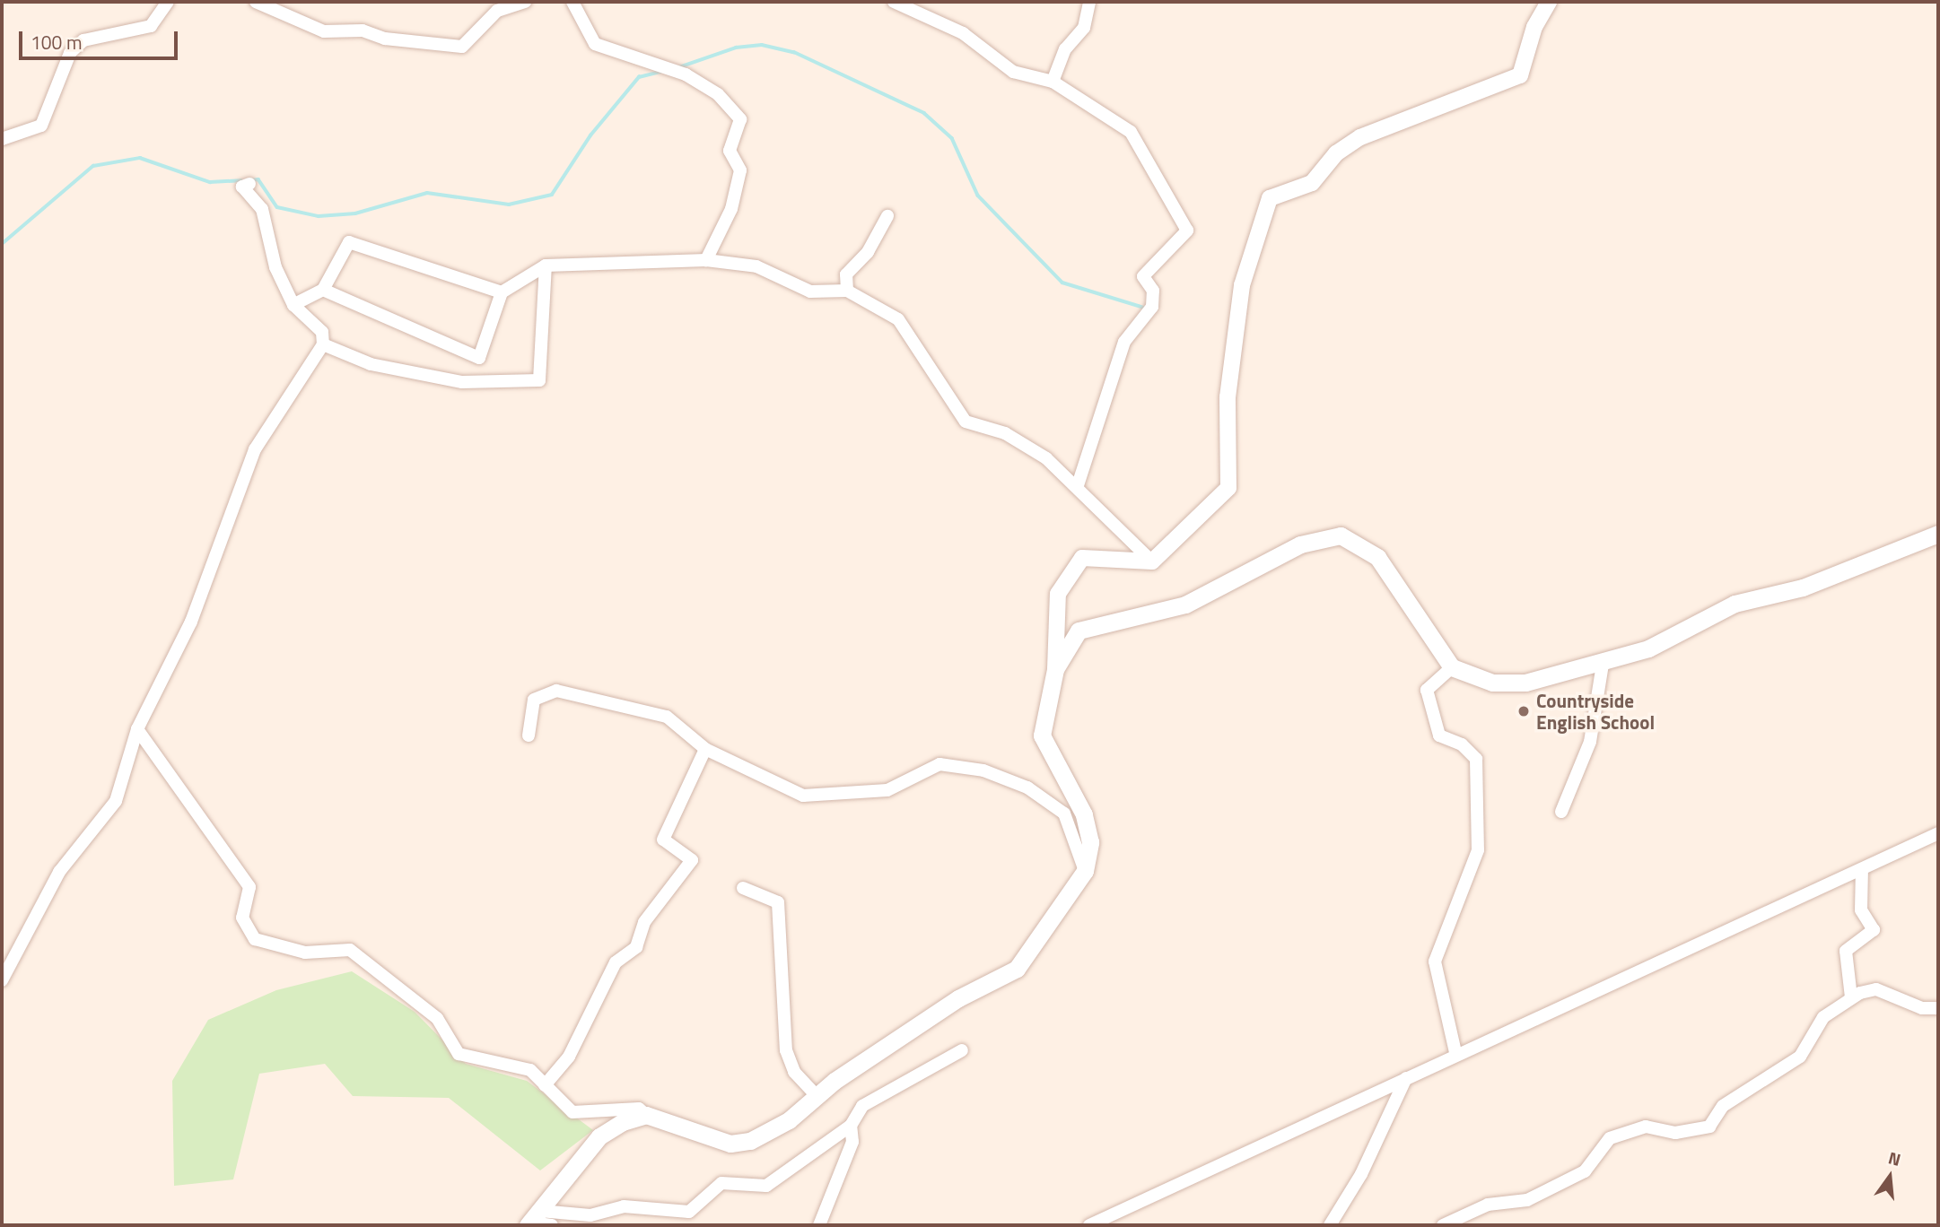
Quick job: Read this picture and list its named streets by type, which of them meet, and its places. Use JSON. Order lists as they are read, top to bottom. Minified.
{"places":["Countryside English School"],"scale_bar":"100 m","north":"top"}
